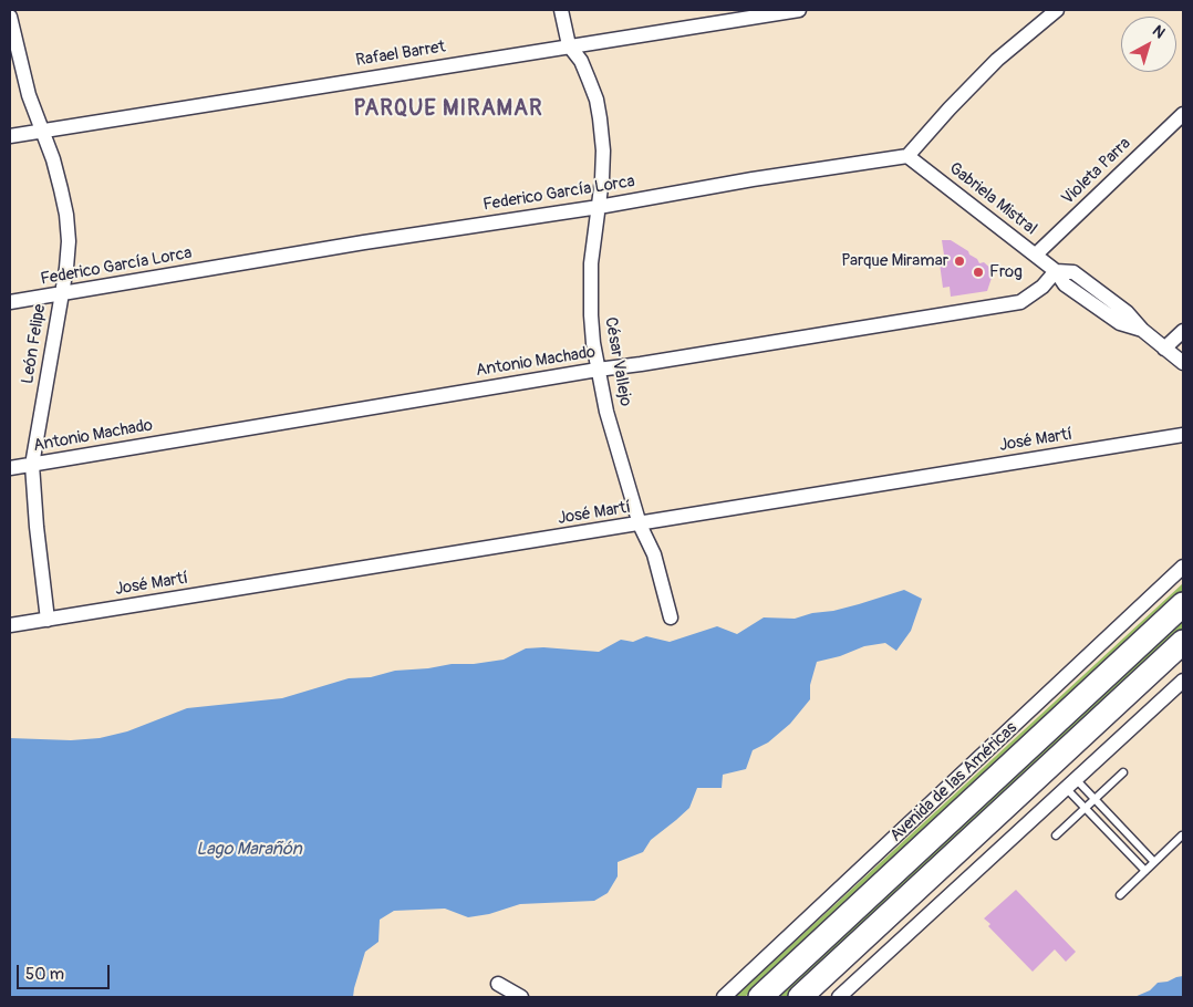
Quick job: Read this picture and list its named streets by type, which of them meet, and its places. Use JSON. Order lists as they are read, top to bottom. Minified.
{"streets":{"highway":["Avenida de las Américas"],"street":["Rafael Barret","Violeta Parra","Federico García Lorca","Gabriela Mistral","León Felipe","Antonio Machado","César Vallejo","José Martí"]},"crossings":[["Rafael Barret","León Felipe"],["Rafael Barret","César Vallejo"],["Violeta Parra","Gabriela Mistral"],["Federico García Lorca","Gabriela Mistral"],["Federico García Lorca","León Felipe"],["Federico García Lorca","César Vallejo"],["Gabriela Mistral","Antonio Machado"],["León Felipe","Antonio Machado"],["León Felipe","José Martí"],["Antonio Machado","César Vallejo"],["César Vallejo","José Martí"]],"districts":["PARQUE MIRAMAR"],"water":["Lago Marañón"],"places":["Parque Miramar","Frog"],"scale_bar":"50 m","north":"top right"}
